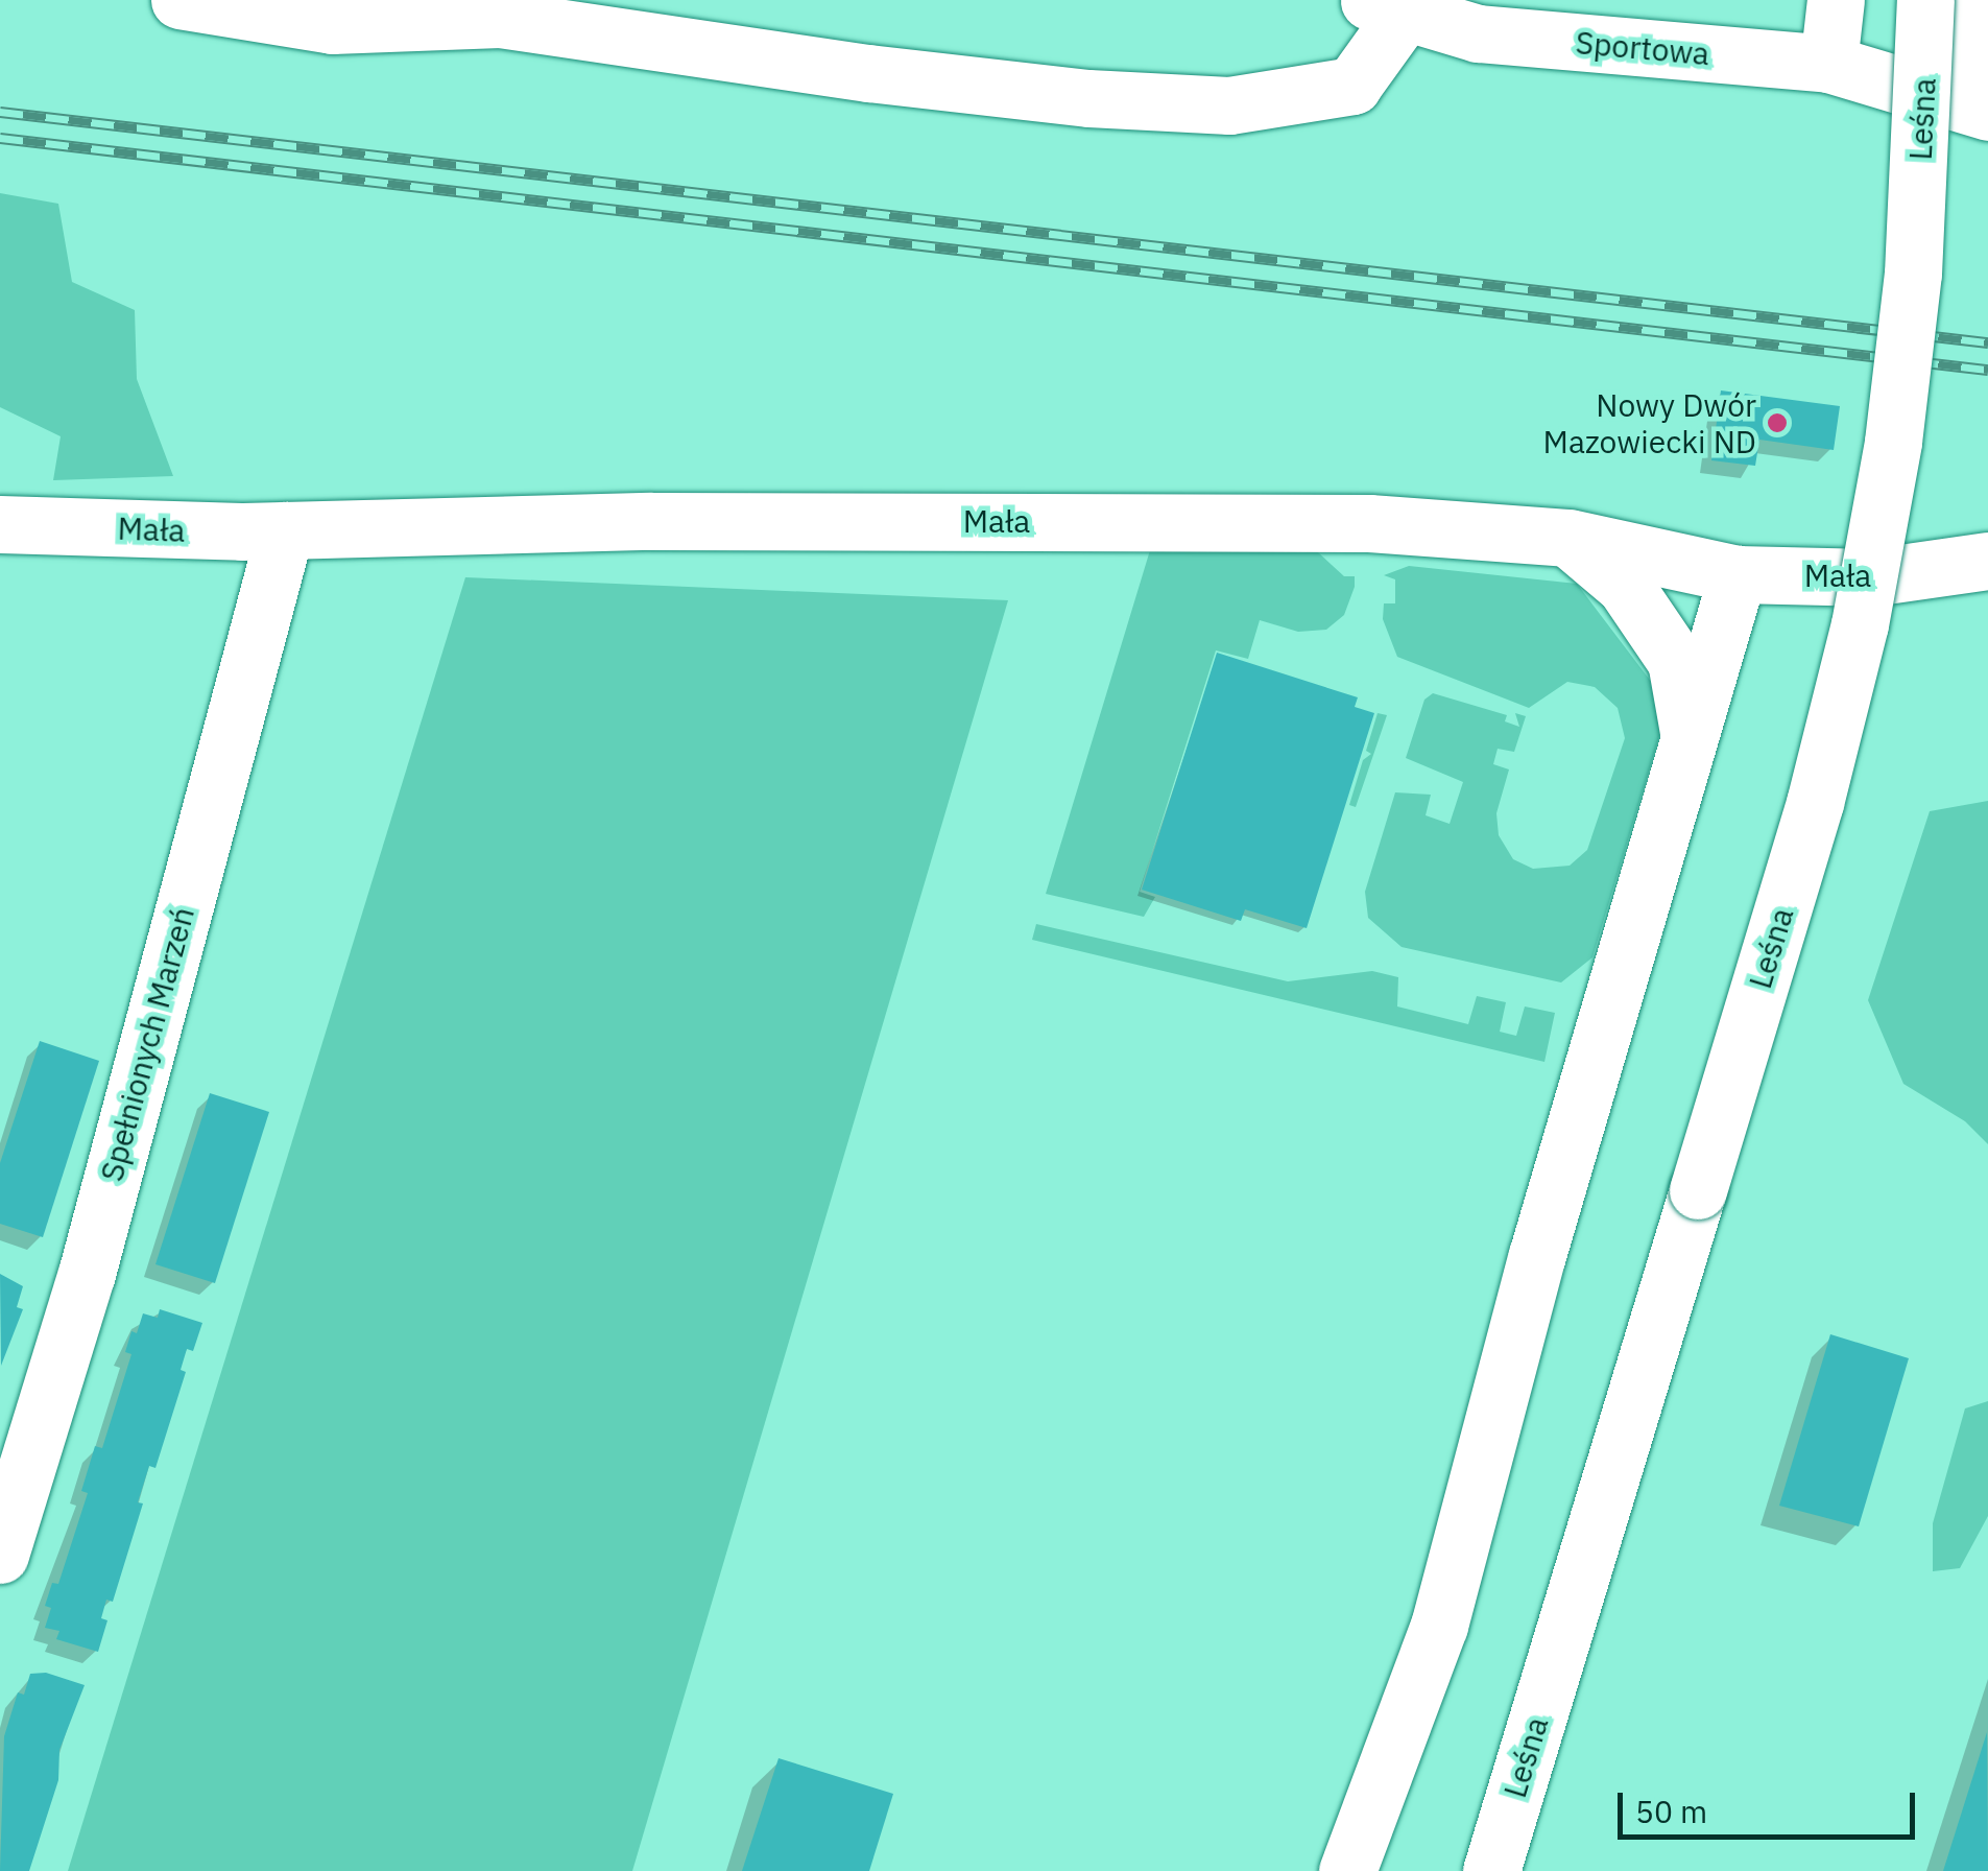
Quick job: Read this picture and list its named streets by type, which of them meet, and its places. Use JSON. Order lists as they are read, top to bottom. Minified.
{"streets":{"street":["Sportowa","Leśna","Mała","Spełnionych Marzeń"]},"crossings":[["Mała","Spełnionych Marzeń"]],"places":["Nowy Dwór Mazowiecki ND"],"scale_bar":"50 m"}
